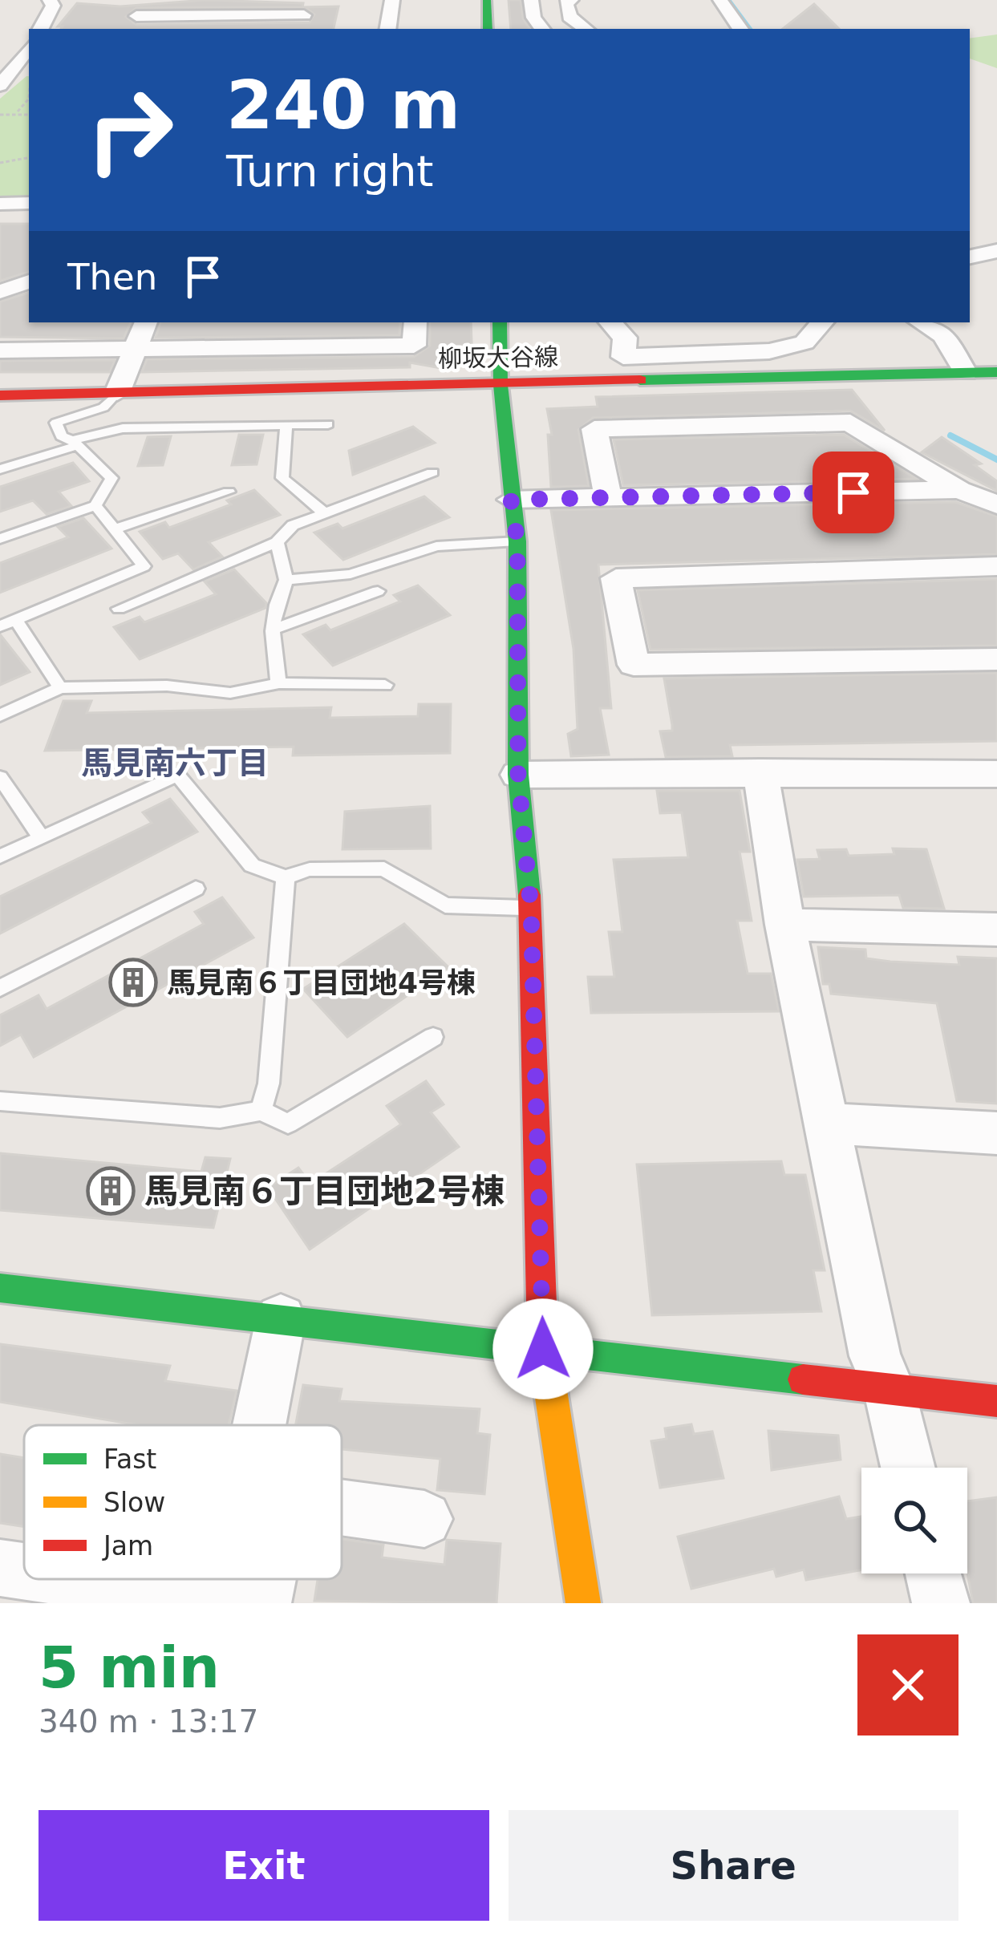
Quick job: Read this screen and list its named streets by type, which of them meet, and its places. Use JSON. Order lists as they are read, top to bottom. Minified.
{"streets":{"street":["柳坂大谷線"]},"districts":["馬見南六丁目"],"places":{"building":["馬見南６丁目団地4号棟","馬見南６丁目団地2号棟"]},"legend":["Fast","Slow","Jam"],"page":{"turn":["240 m","Turn right"],"then":"Then","heading":["5 min","340 m · 13:17"],"buttons":["Exit","Share"]}}
